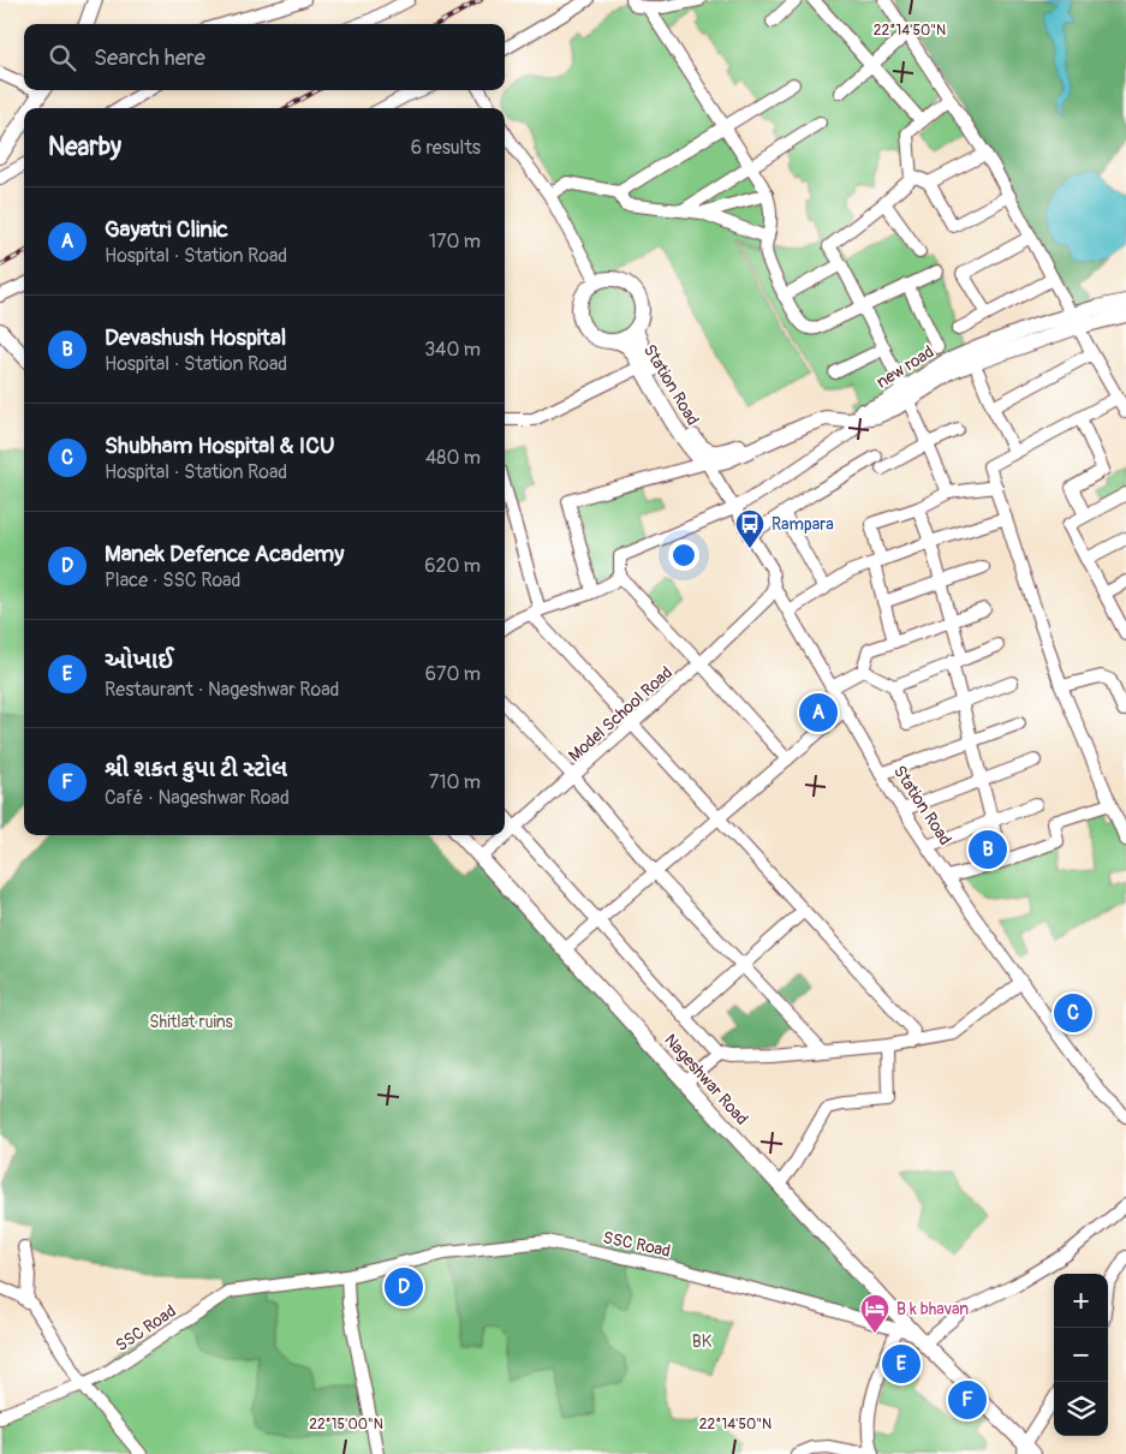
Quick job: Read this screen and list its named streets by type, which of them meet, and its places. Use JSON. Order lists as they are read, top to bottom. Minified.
{"streets":{"main road":["new road","Station Road","Nageshwar Road"],"street":["Model School Road","SSC Road"]},"crossings":[["new road","Station Road"],["Station Road","Model School Road"],["Model School Road","Nageshwar Road"],["Nageshwar Road","SSC Road"]],"parks":["Shitlat ruins","BK"],"places":{"bus stop":["Rampara"],"hotel":["B k bhavan"]},"page":{"search":"Search here","heading":["Nearby","6 results"],"list":[{"mark":"A","name":"Gayatri Clinic","note":"Hospital · Station Road","value":"170 m"},{"mark":"B","name":"Devashush Hospital","note":"Hospital · Station Road","value":"340 m"},{"mark":"C","name":"Shubham Hospital & ICU","note":"Hospital · Station Road","value":"480 m"},{"mark":"D","name":"Manek Defence Academy","note":"Place · SSC Road","value":"620 m"},{"mark":"E","name":"ઓખાઈ","note":"Restaurant · Nageshwar Road","value":"670 m"},{"mark":"F","name":"શ્રી શકત કુપા ટી સ્ટોલ","note":"Café · Nageshwar Road","value":"710 m"}],"pins":["A","B","C","D","E","F"],"map_buttons":["+","−"]},"coordinates":["22°14'50\"N","22°15'00\"N"]}
